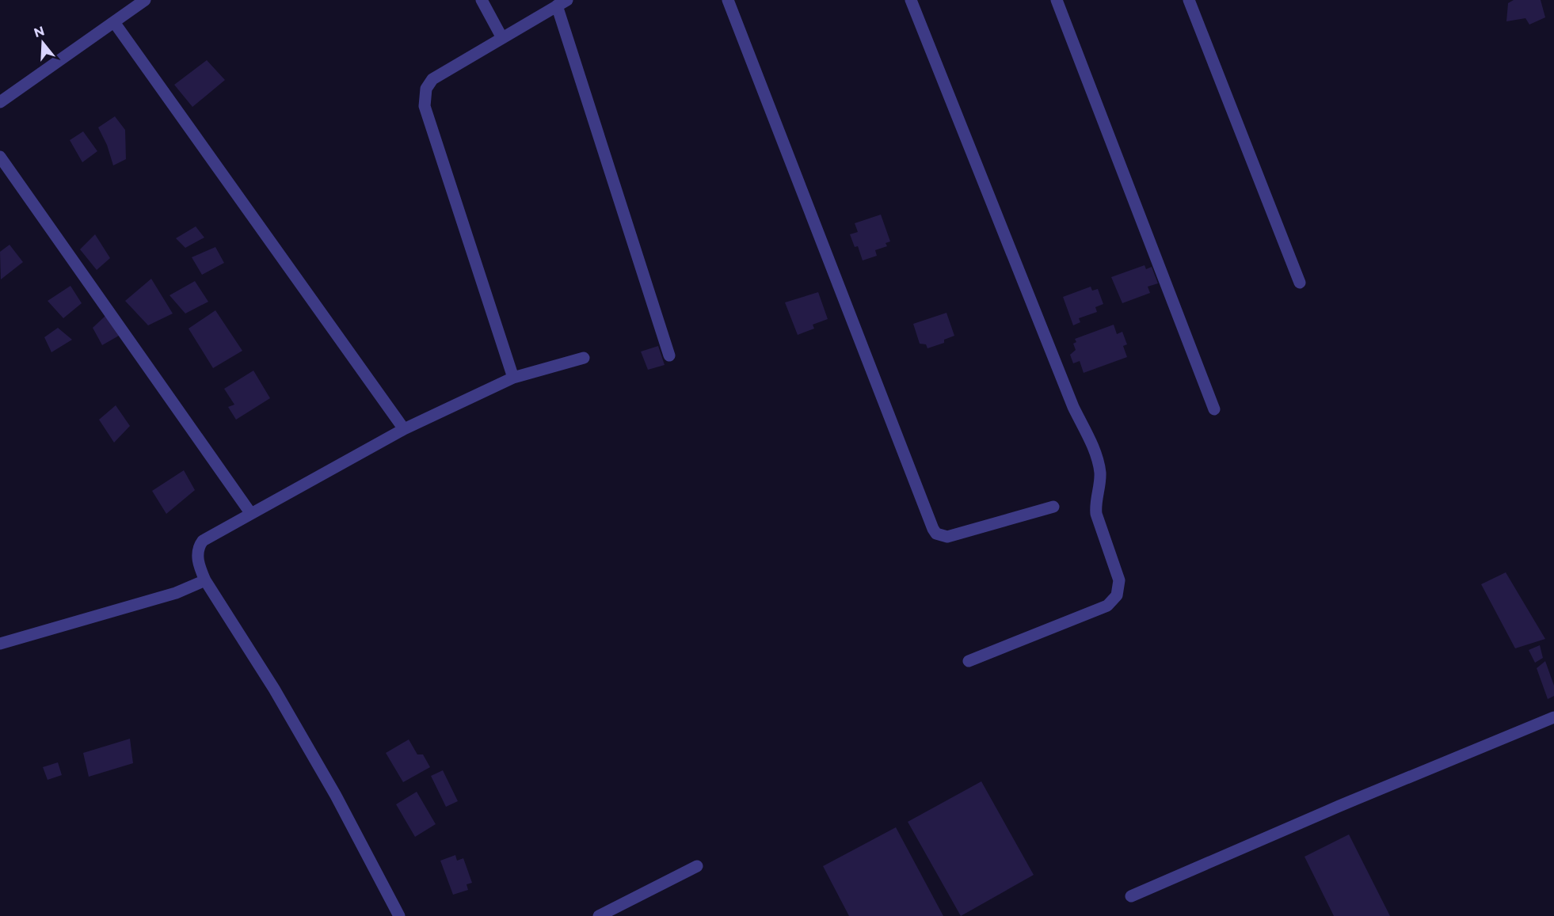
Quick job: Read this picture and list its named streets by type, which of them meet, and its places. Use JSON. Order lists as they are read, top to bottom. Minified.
{"north":"top"}
